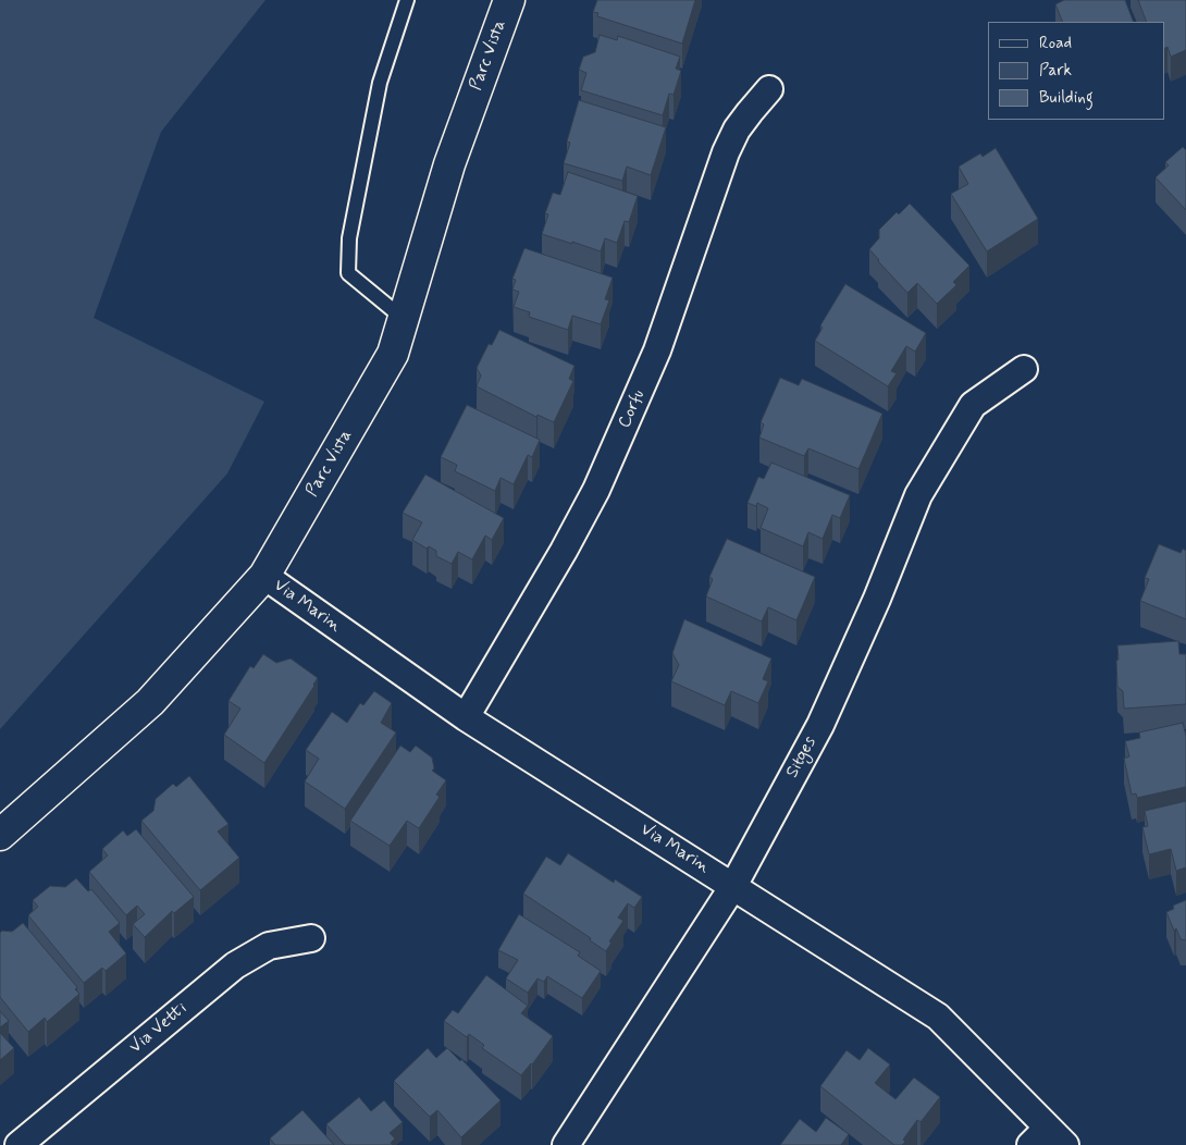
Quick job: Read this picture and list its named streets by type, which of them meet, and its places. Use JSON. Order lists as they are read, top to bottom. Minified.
{"streets":{"street":["Parc Vista","Corfu","Via Marin","Sitges","Via Vetti"]},"crossings":[["Parc Vista","Via Marin"],["Corfu","Via Marin"],["Via Marin","Sitges"]],"legend":["Road","Park","Building"]}
